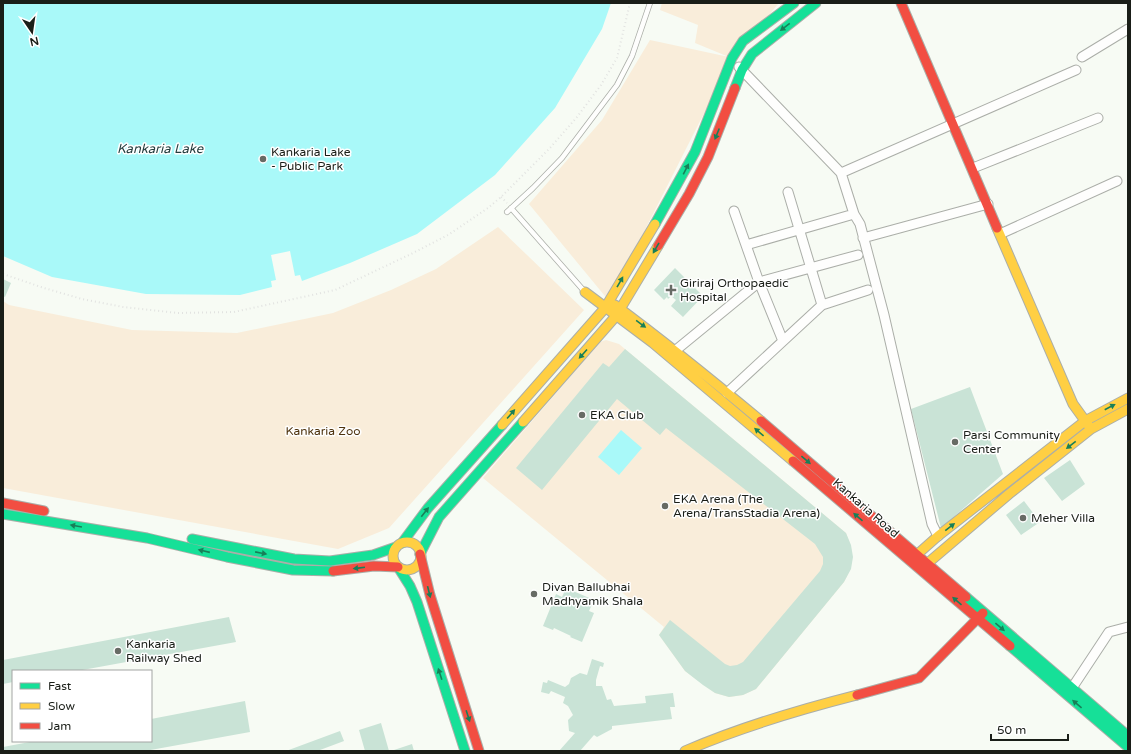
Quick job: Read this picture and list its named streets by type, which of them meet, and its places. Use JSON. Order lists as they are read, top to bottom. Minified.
{"streets":{"main road":["Kankaria Road"]},"water":["Kankaria Lake"],"parks":["Kankaria Zoo"],"places":{"other":["Kankaria Lake - Public Park","EKA Club","Parsi Community Center","EKA Arena (The Arena/TransStadia Arena)","Meher Villa","Divan Ballubhai Madhyamik Shala","Kankaria Railway Shed"],"health":["Giriraj Orthopaedic Hospital"]},"legend":["Fast","Slow","Jam"],"scale_bar":"50 m","north":"bottom"}
